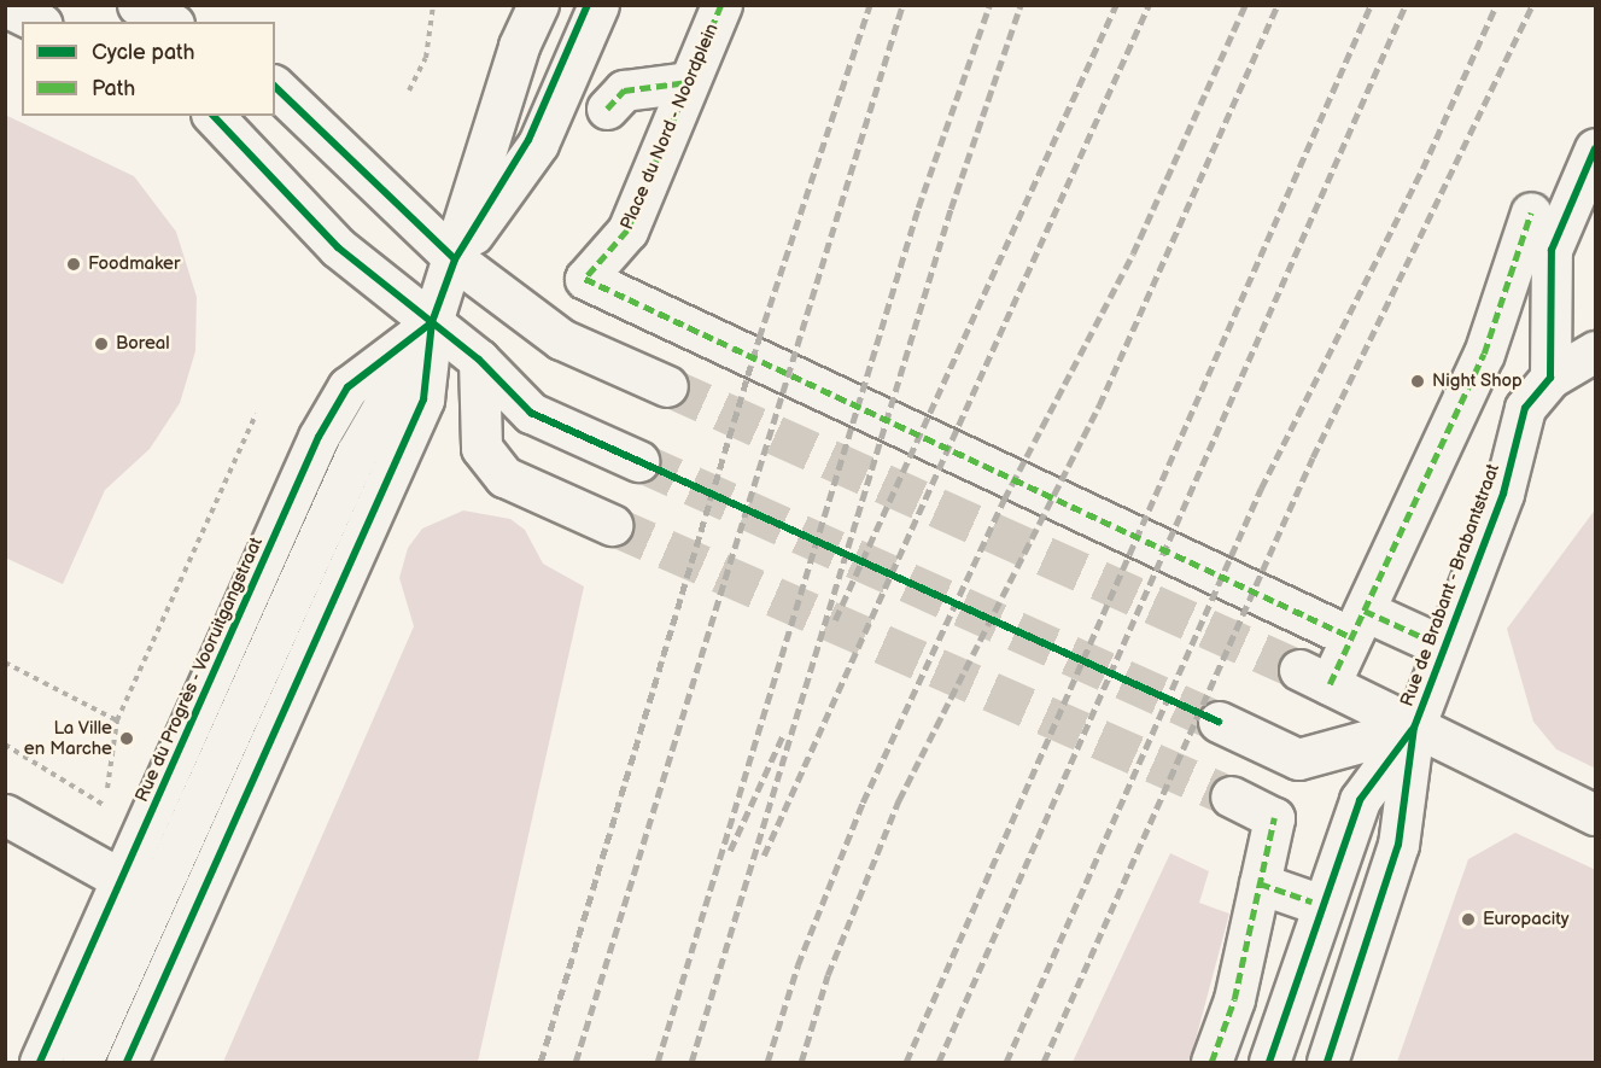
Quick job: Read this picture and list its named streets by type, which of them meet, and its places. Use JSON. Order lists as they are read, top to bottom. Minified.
{"streets":{"street":["Place du Nord - Noordplein","Rue de Brabant - Brabantstraat","Rue du Progrès - Vooruitgangstraat"]},"places":["Foodmaker","Boreal","Night Shop","La Ville en Marche","Europacity"],"legend":["Cycle path","Path"]}
